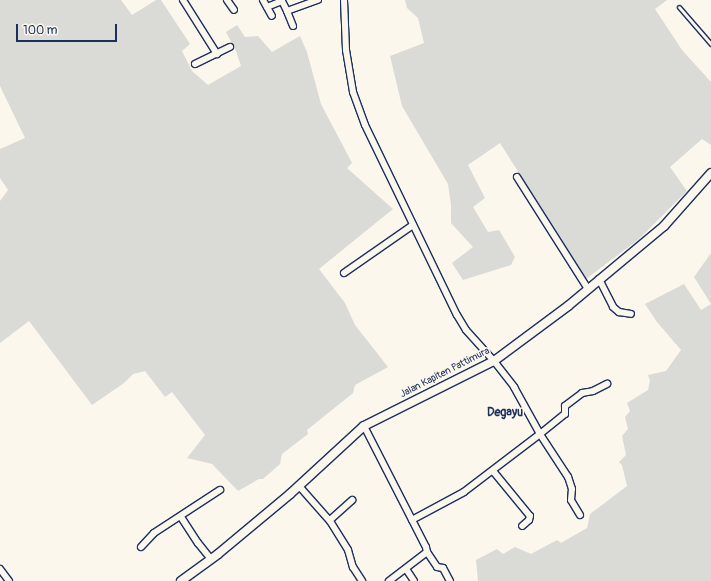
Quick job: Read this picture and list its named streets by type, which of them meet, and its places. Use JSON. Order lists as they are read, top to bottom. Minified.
{"streets":{"street":["Jalan Kapiten Pattimura"]},"districts":["Degayu"],"scale_bar":"100 m"}
